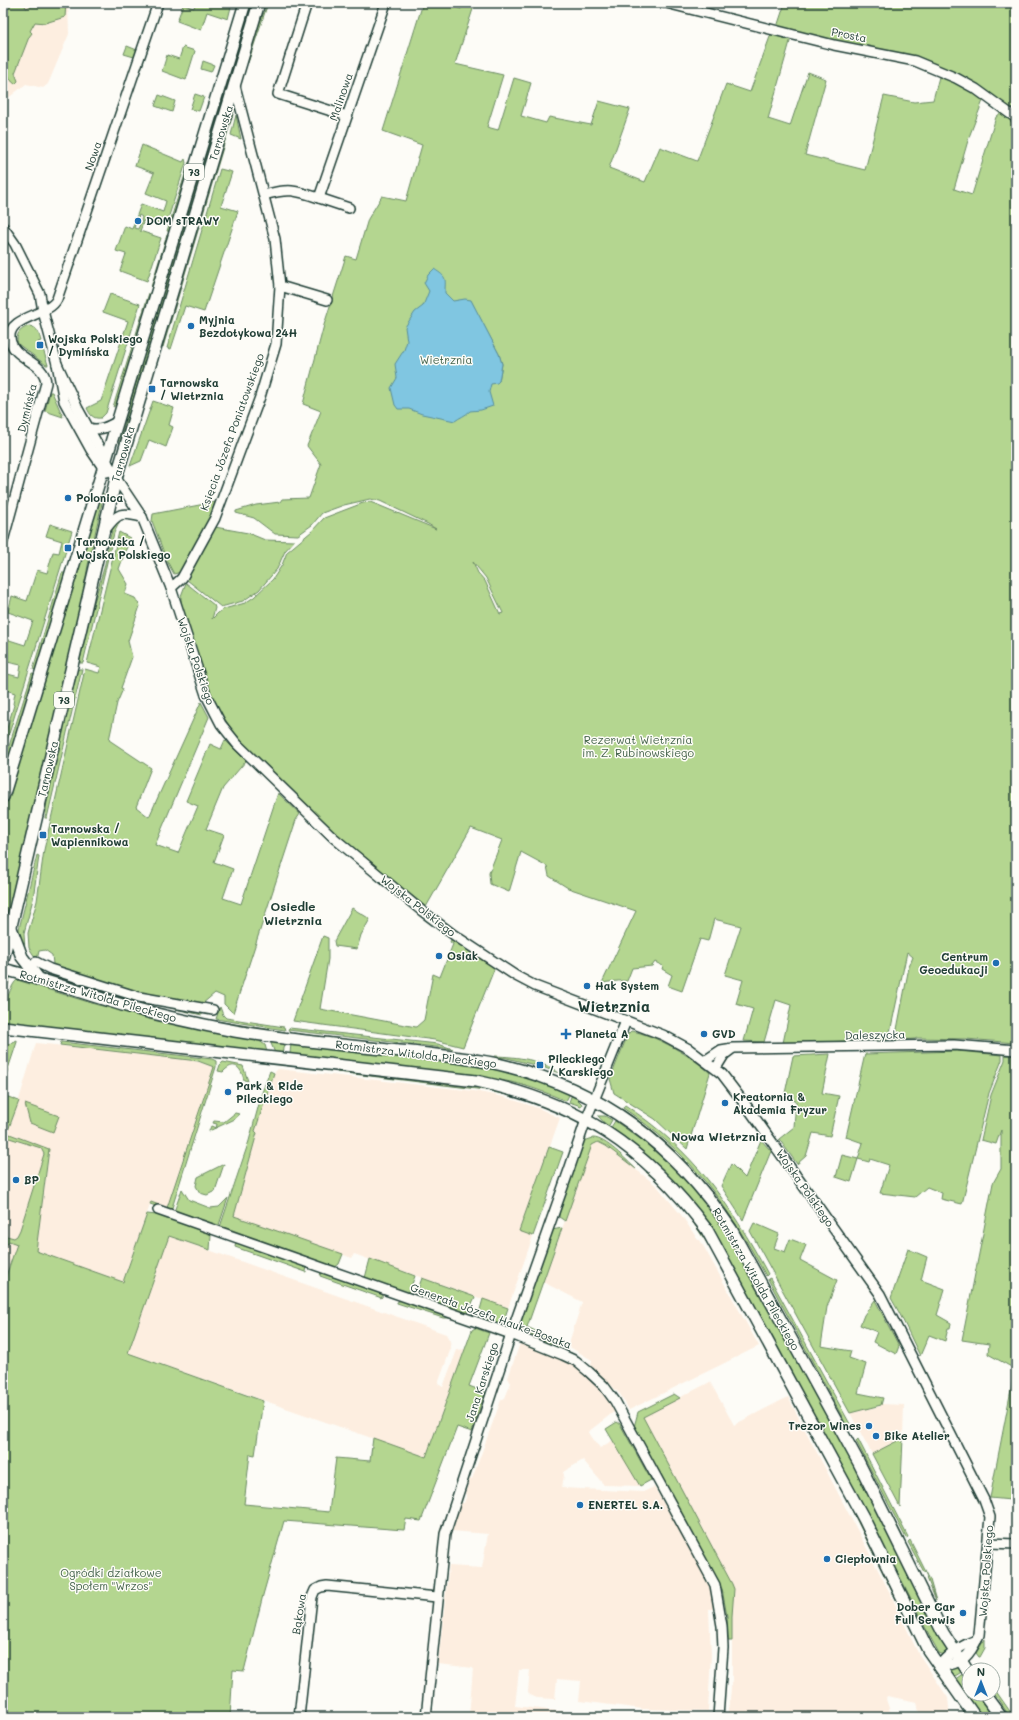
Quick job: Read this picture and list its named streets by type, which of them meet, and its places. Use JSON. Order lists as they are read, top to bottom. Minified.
{"streets":{"main road":["Tarnowska","73","Rotmistrza Witolda Pileckiego"],"street":["Prosta","Malinowa","Nowa","Dymińska","Księcia Józefa Poniatowskiego","Wojska Polskiego","Daleszycka","Generała Józefa Hauke-Bosaka","Jana Karskiego","Bąkowa"]},"crossings":[["Tarnowska","Księcia Józefa Poniatowskiego"],["Tarnowska","Wojska Polskiego"],["Nowa","Dymińska"],["Nowa","Wojska Polskiego"],["Dymińska","Wojska Polskiego"],["Księcia Józefa Poniatowskiego","Wojska Polskiego"],["Wojska Polskiego","Rotmistrza Witolda Pileckiego"],["Wojska Polskiego","Daleszycka"],["Wojska Polskiego","Jana Karskiego"],["Rotmistrza Witolda Pileckiego","Jana Karskiego"],["Generała Józefa Hauke-Bosaka","Jana Karskiego"],["Jana Karskiego","Bąkowa"]],"districts":["Osiedle Wietrznia","Wietrznia","Nowa Wietrznia"],"parks":["Wietrznia","Rezerwat Wietrznia im. Z. Rubinowskiego","Ogródki działkowe Społem \"Wrzos\""],"places":{"other":["DOM sTRAWY","Myjnia Bezdotykowa 24H","Polonica","Osiak","Centrum Geoedukacji","Hak System","GVD","Park & Ride Pileckiego","Kreatornia & Akademia Fryzur","BP","Trezor Wines","Bike Atelier","ENERTEL S.A.","Ciepłownia","Dober Car Full Serwis"],"transit":["Wojska Polskiego / Dymińska","Tarnowska / Wietrznia","Tarnowska / Wojska Polskiego","Tarnowska / Wapiennikowa","Pileckiego / Karskiego"],"health":["Planeta A"]},"north":"top"}
